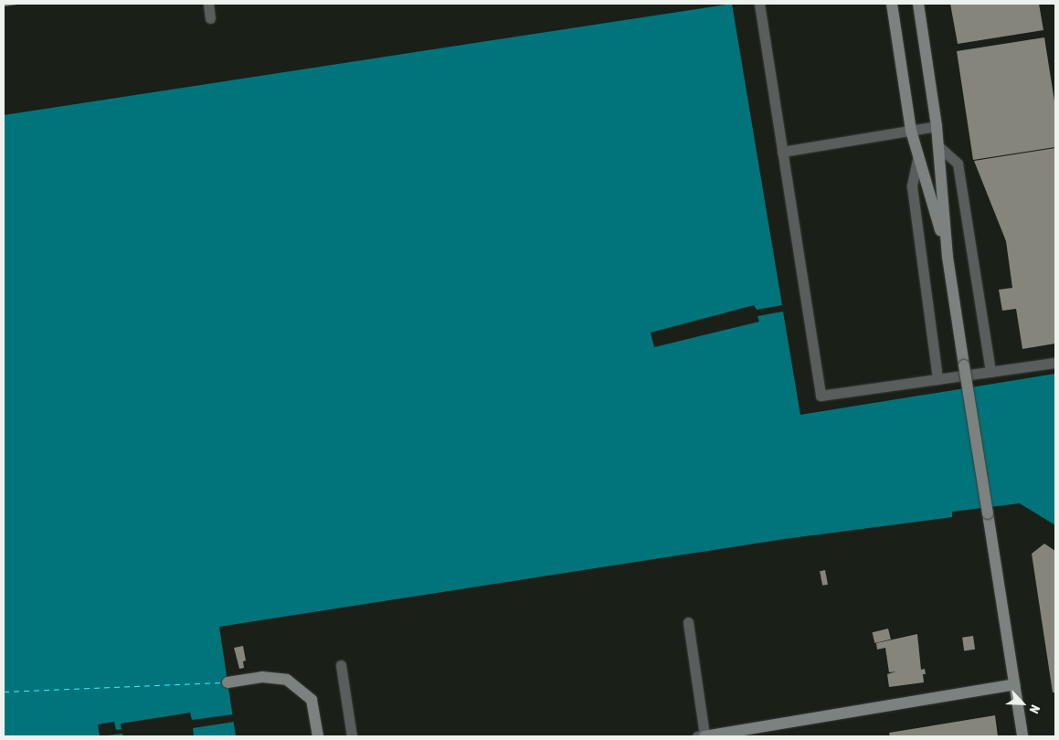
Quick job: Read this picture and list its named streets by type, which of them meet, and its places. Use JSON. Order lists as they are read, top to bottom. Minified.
{"north":"bottom right"}
